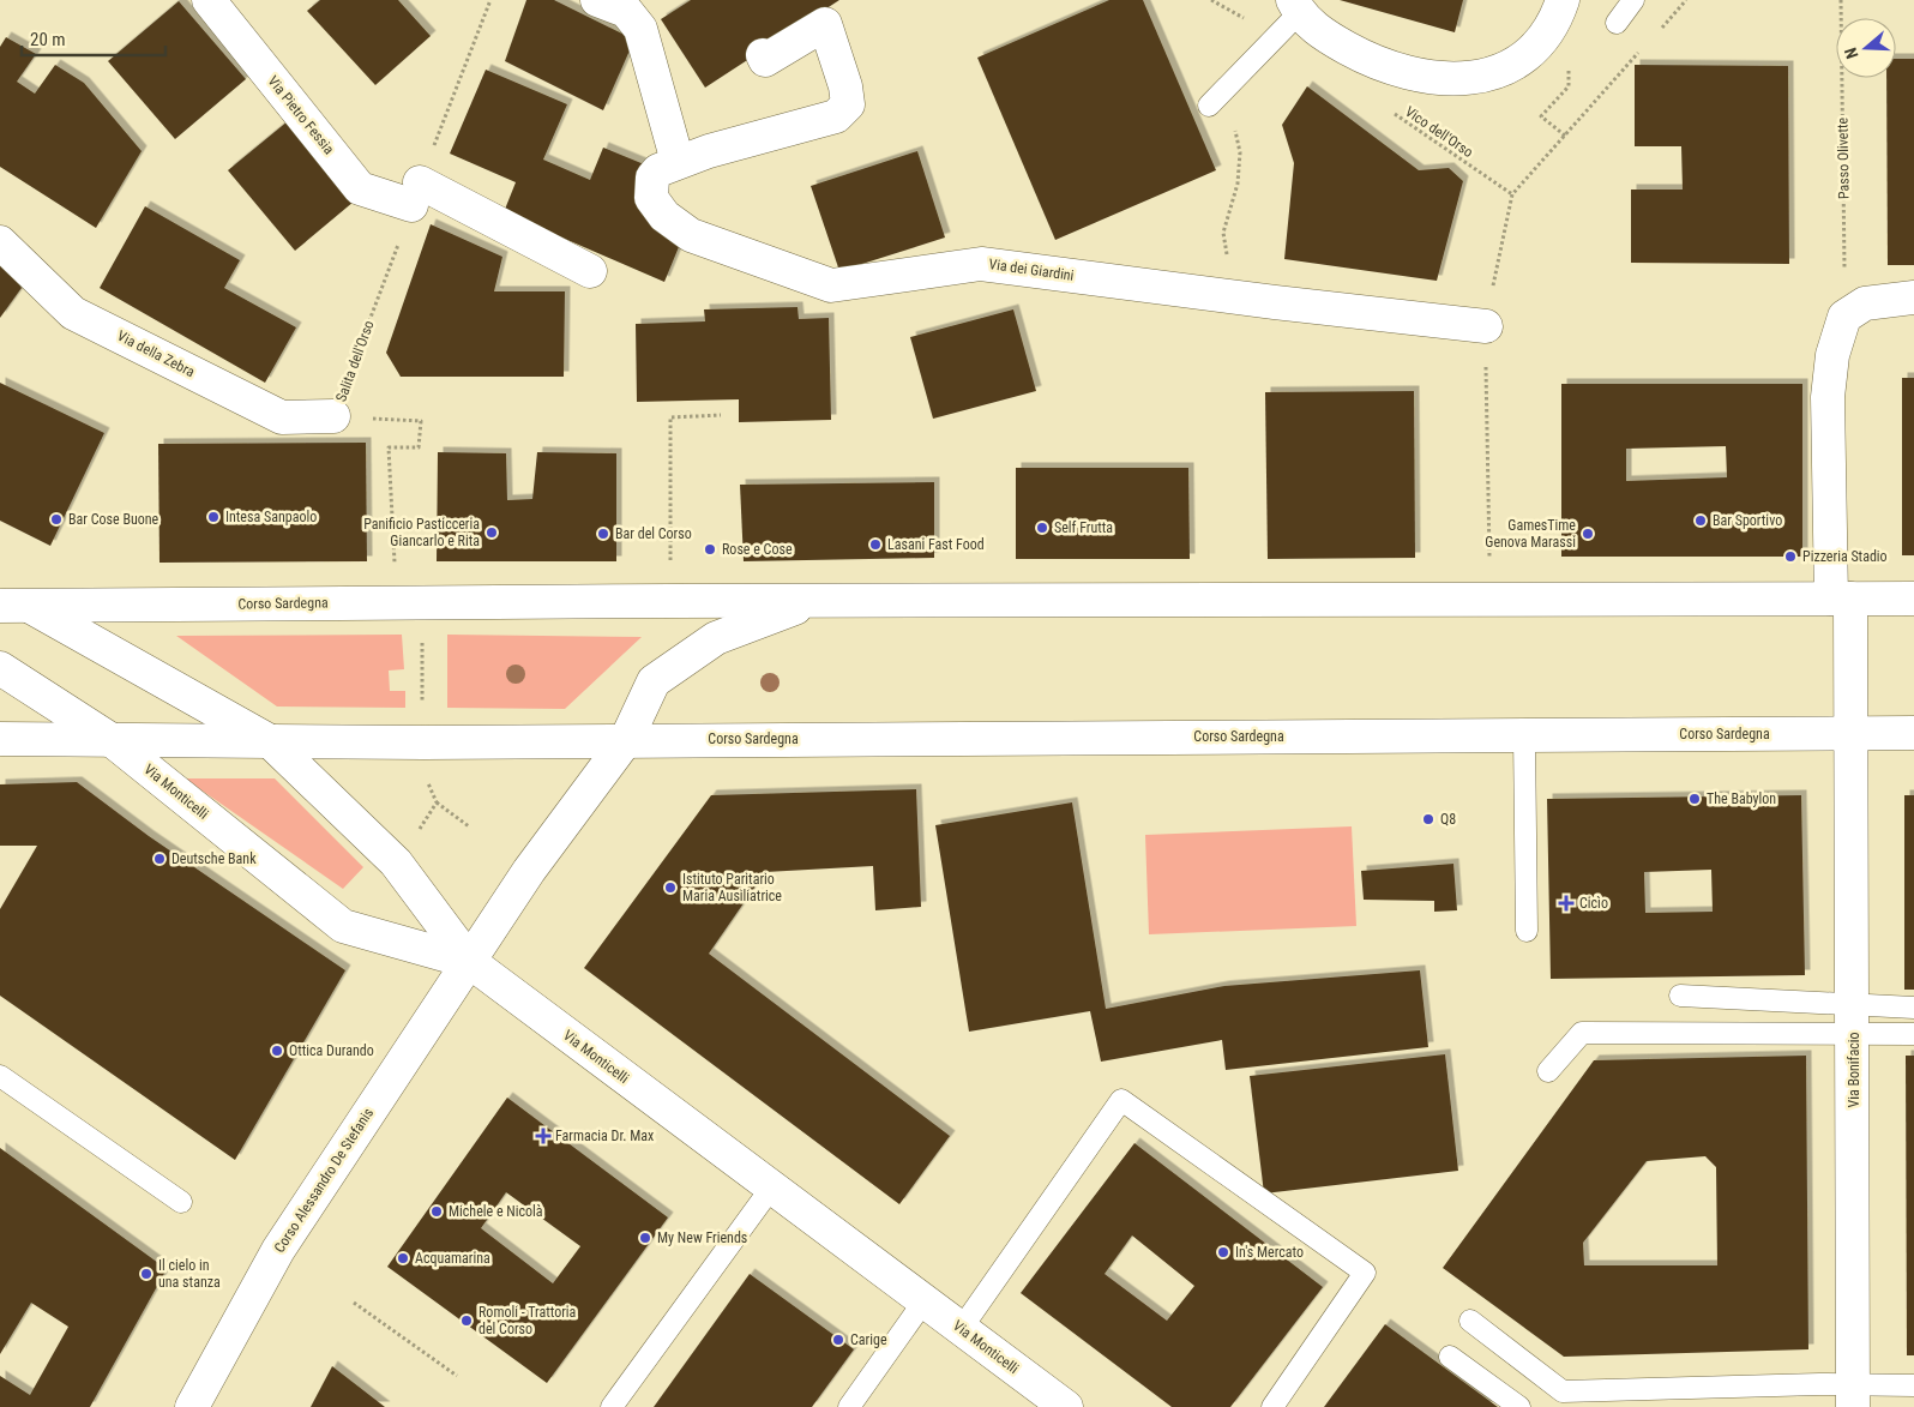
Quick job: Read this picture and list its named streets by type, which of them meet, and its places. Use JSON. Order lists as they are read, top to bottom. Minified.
{"streets":{"street":["Via Pietro Fessia","Via dei Giardini","Via della Zebra","Corso Sardegna","Via Monticelli","Via Bonifacio","Corso Alessandro De Stefanis"],"path":["Vico dell'Orso","Passo Olivette","Salita dell'Orso"]},"crossings":[["Via Pietro Fessia","Salita dell'Orso"],["Via della Zebra","Salita dell'Orso"],["Corso Sardegna","Via Monticelli"],["Corso Sardegna","Via Bonifacio"],["Corso Sardegna","Corso Alessandro De Stefanis"],["Via Monticelli","Corso Alessandro De Stefanis"]],"places":{"other":["Intesa Sanpaolo","Bar Cose Buone","Bar Sportivo","Self Frutta","Panificio Pasticceria Giancarlo e Rita","Bar del Corso","GamesTime Genova Marassi","Lasani Fast Food","Rose e Cose","Pizzeria Stadio","The Babylon","Q8","Deutsche Bank","Istituto Paritario Maria Ausiliatrice","Ottica Durando","Michele e Nicolà","My New Friends","In's Mercato","Acquamarina","Il cielo in una stanza","Romoli - Trattoria del Corso","Carige"],"health":["Cicìo","Farmacia Dr. Max"]},"scale_bar":"20 m","north":"left"}
